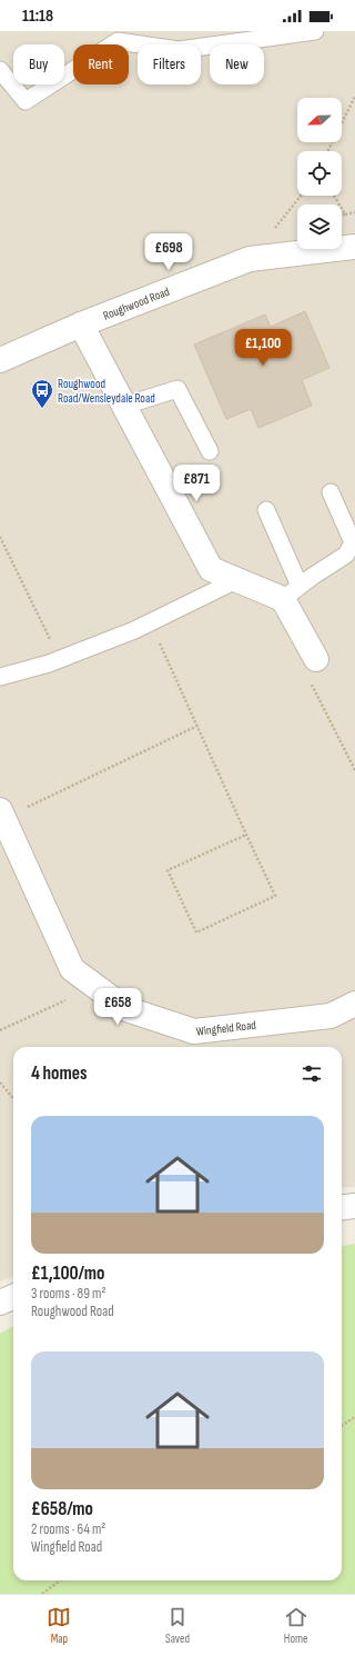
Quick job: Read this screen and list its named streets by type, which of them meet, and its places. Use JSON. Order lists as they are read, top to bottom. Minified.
{"streets":{"street":["Roughwood Road","Wingfield Road"]},"places":{"bus stop":["Roughwood Road/Wensleydale Road"]},"north":"left","page":{"status":"11:18","chip":["Buy","Rent","Filters","New"],"price":["£698","£1,100","£871","£658"],"heading":"4 homes","list":[{"name":"£1,100/mo","note":"3 rooms · 89 m² · Roughwood Road"},{"name":"£658/mo","note":"2 rooms · 64 m² · Wingfield Road"}],"tabs":["Map","Saved","Home"]}}
